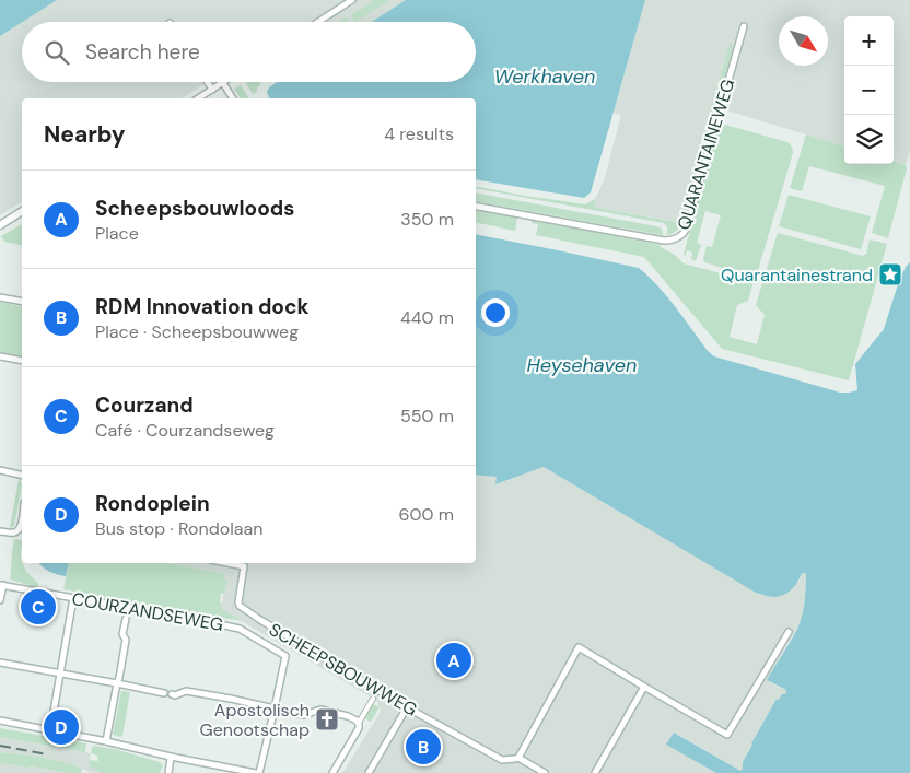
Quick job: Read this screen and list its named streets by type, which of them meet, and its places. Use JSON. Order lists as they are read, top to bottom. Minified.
{"streets":{"street":["QUARANTAINEWEG","COURZANDSEWEG","SCHEEPSBOUWWEG"]},"water":["Werkhaven","Heysehaven"],"places":{"place":["Quarantainestrand"],"church":["Apostolisch Genootschap"]},"north":"bottom right","page":{"map_buttons":["+","−"],"search":"Search here","heading":["Nearby","4 results"],"list":[{"mark":"A","name":"Scheepsbouwloods","note":"Place","value":"350 m"},{"mark":"B","name":"RDM Innovation dock","note":"Place · Scheepsbouwweg","value":"440 m"},{"mark":"C","name":"Courzand","note":"Café · Courzandseweg","value":"550 m"},{"mark":"D","name":"Rondoplein","note":"Bus stop · Rondolaan","value":"600 m"}],"pins":["C","A","D","B"]}}
